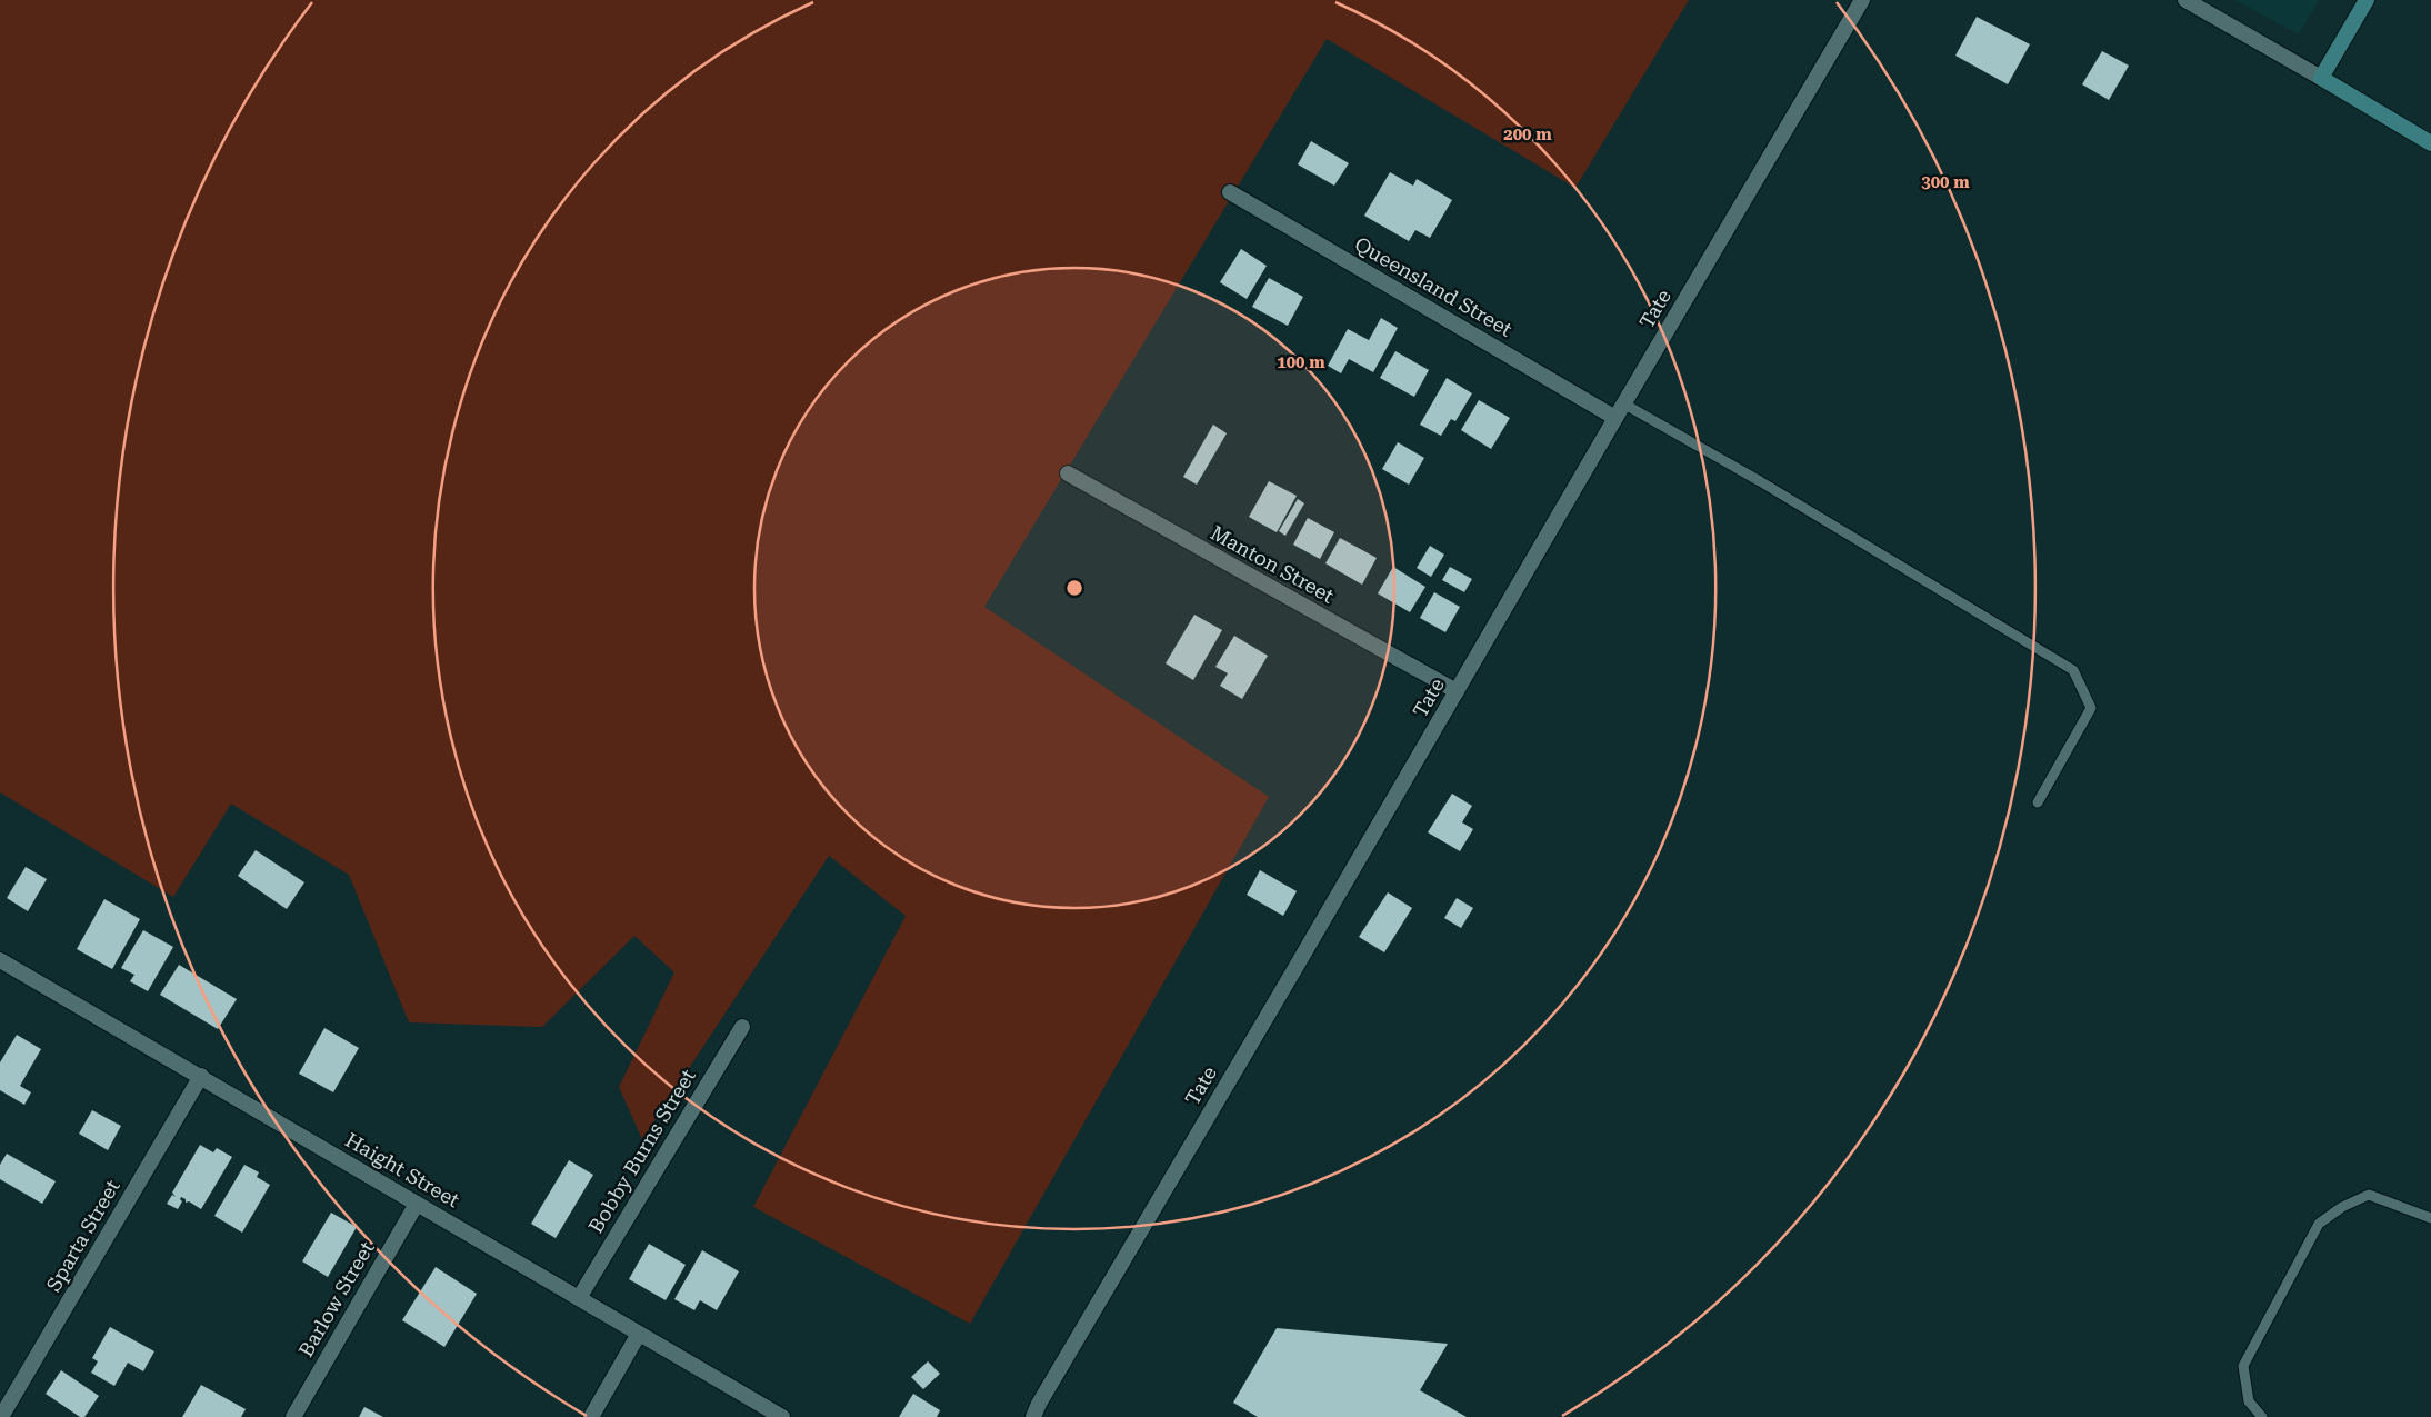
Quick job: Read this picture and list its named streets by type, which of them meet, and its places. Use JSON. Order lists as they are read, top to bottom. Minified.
{"streets":{"street":["Queensland Street","Tate","Manton Street","Bobby Burns Street","Haight Street","Sparta Street","Barlow Street"]},"crossings":[["Queensland Street","Tate"],["Tate","Manton Street"],["Bobby Burns Street","Haight Street"],["Haight Street","Sparta Street"],["Haight Street","Barlow Street"]],"rings":["200 m","300 m","100 m"]}
